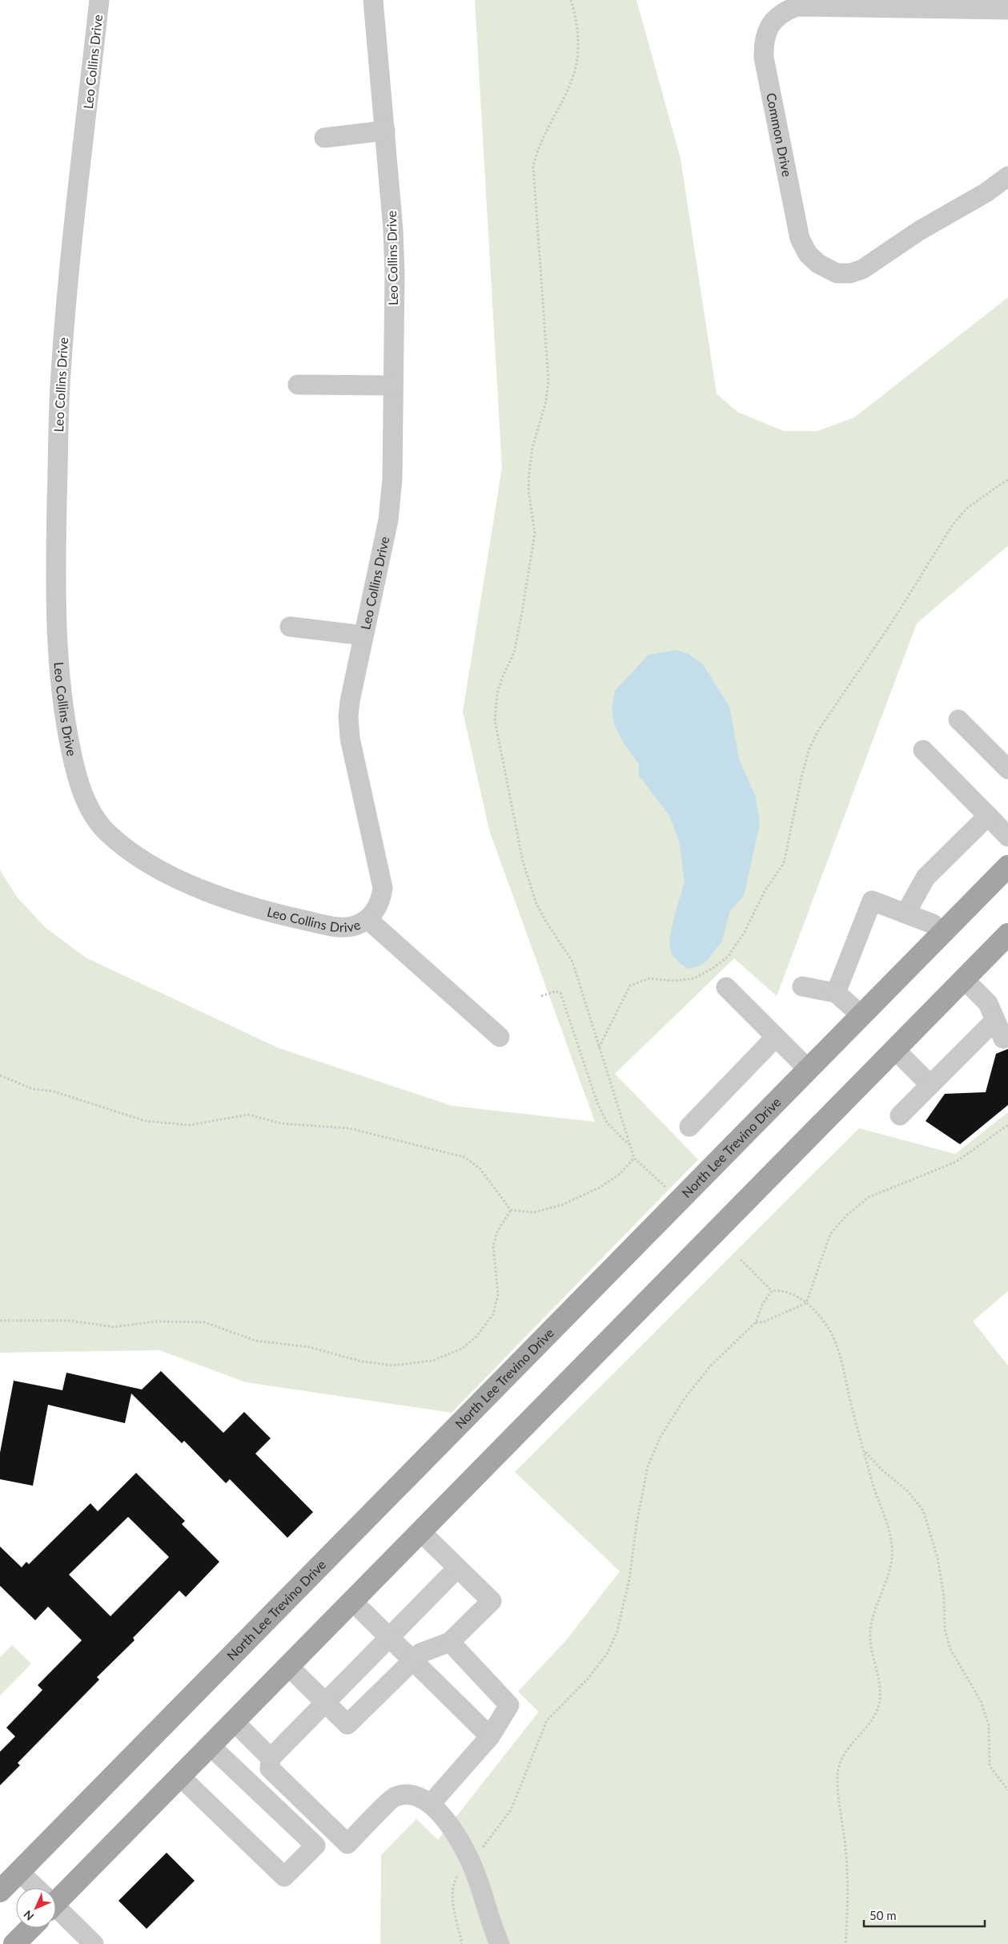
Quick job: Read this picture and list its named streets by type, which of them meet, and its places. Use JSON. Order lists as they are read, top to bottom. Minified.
{"streets":{"main road":["North Lee Trevino Drive"],"street":["Leo Collins Drive","Common Drive"]},"scale_bar":"50 m","north":"bottom left"}
